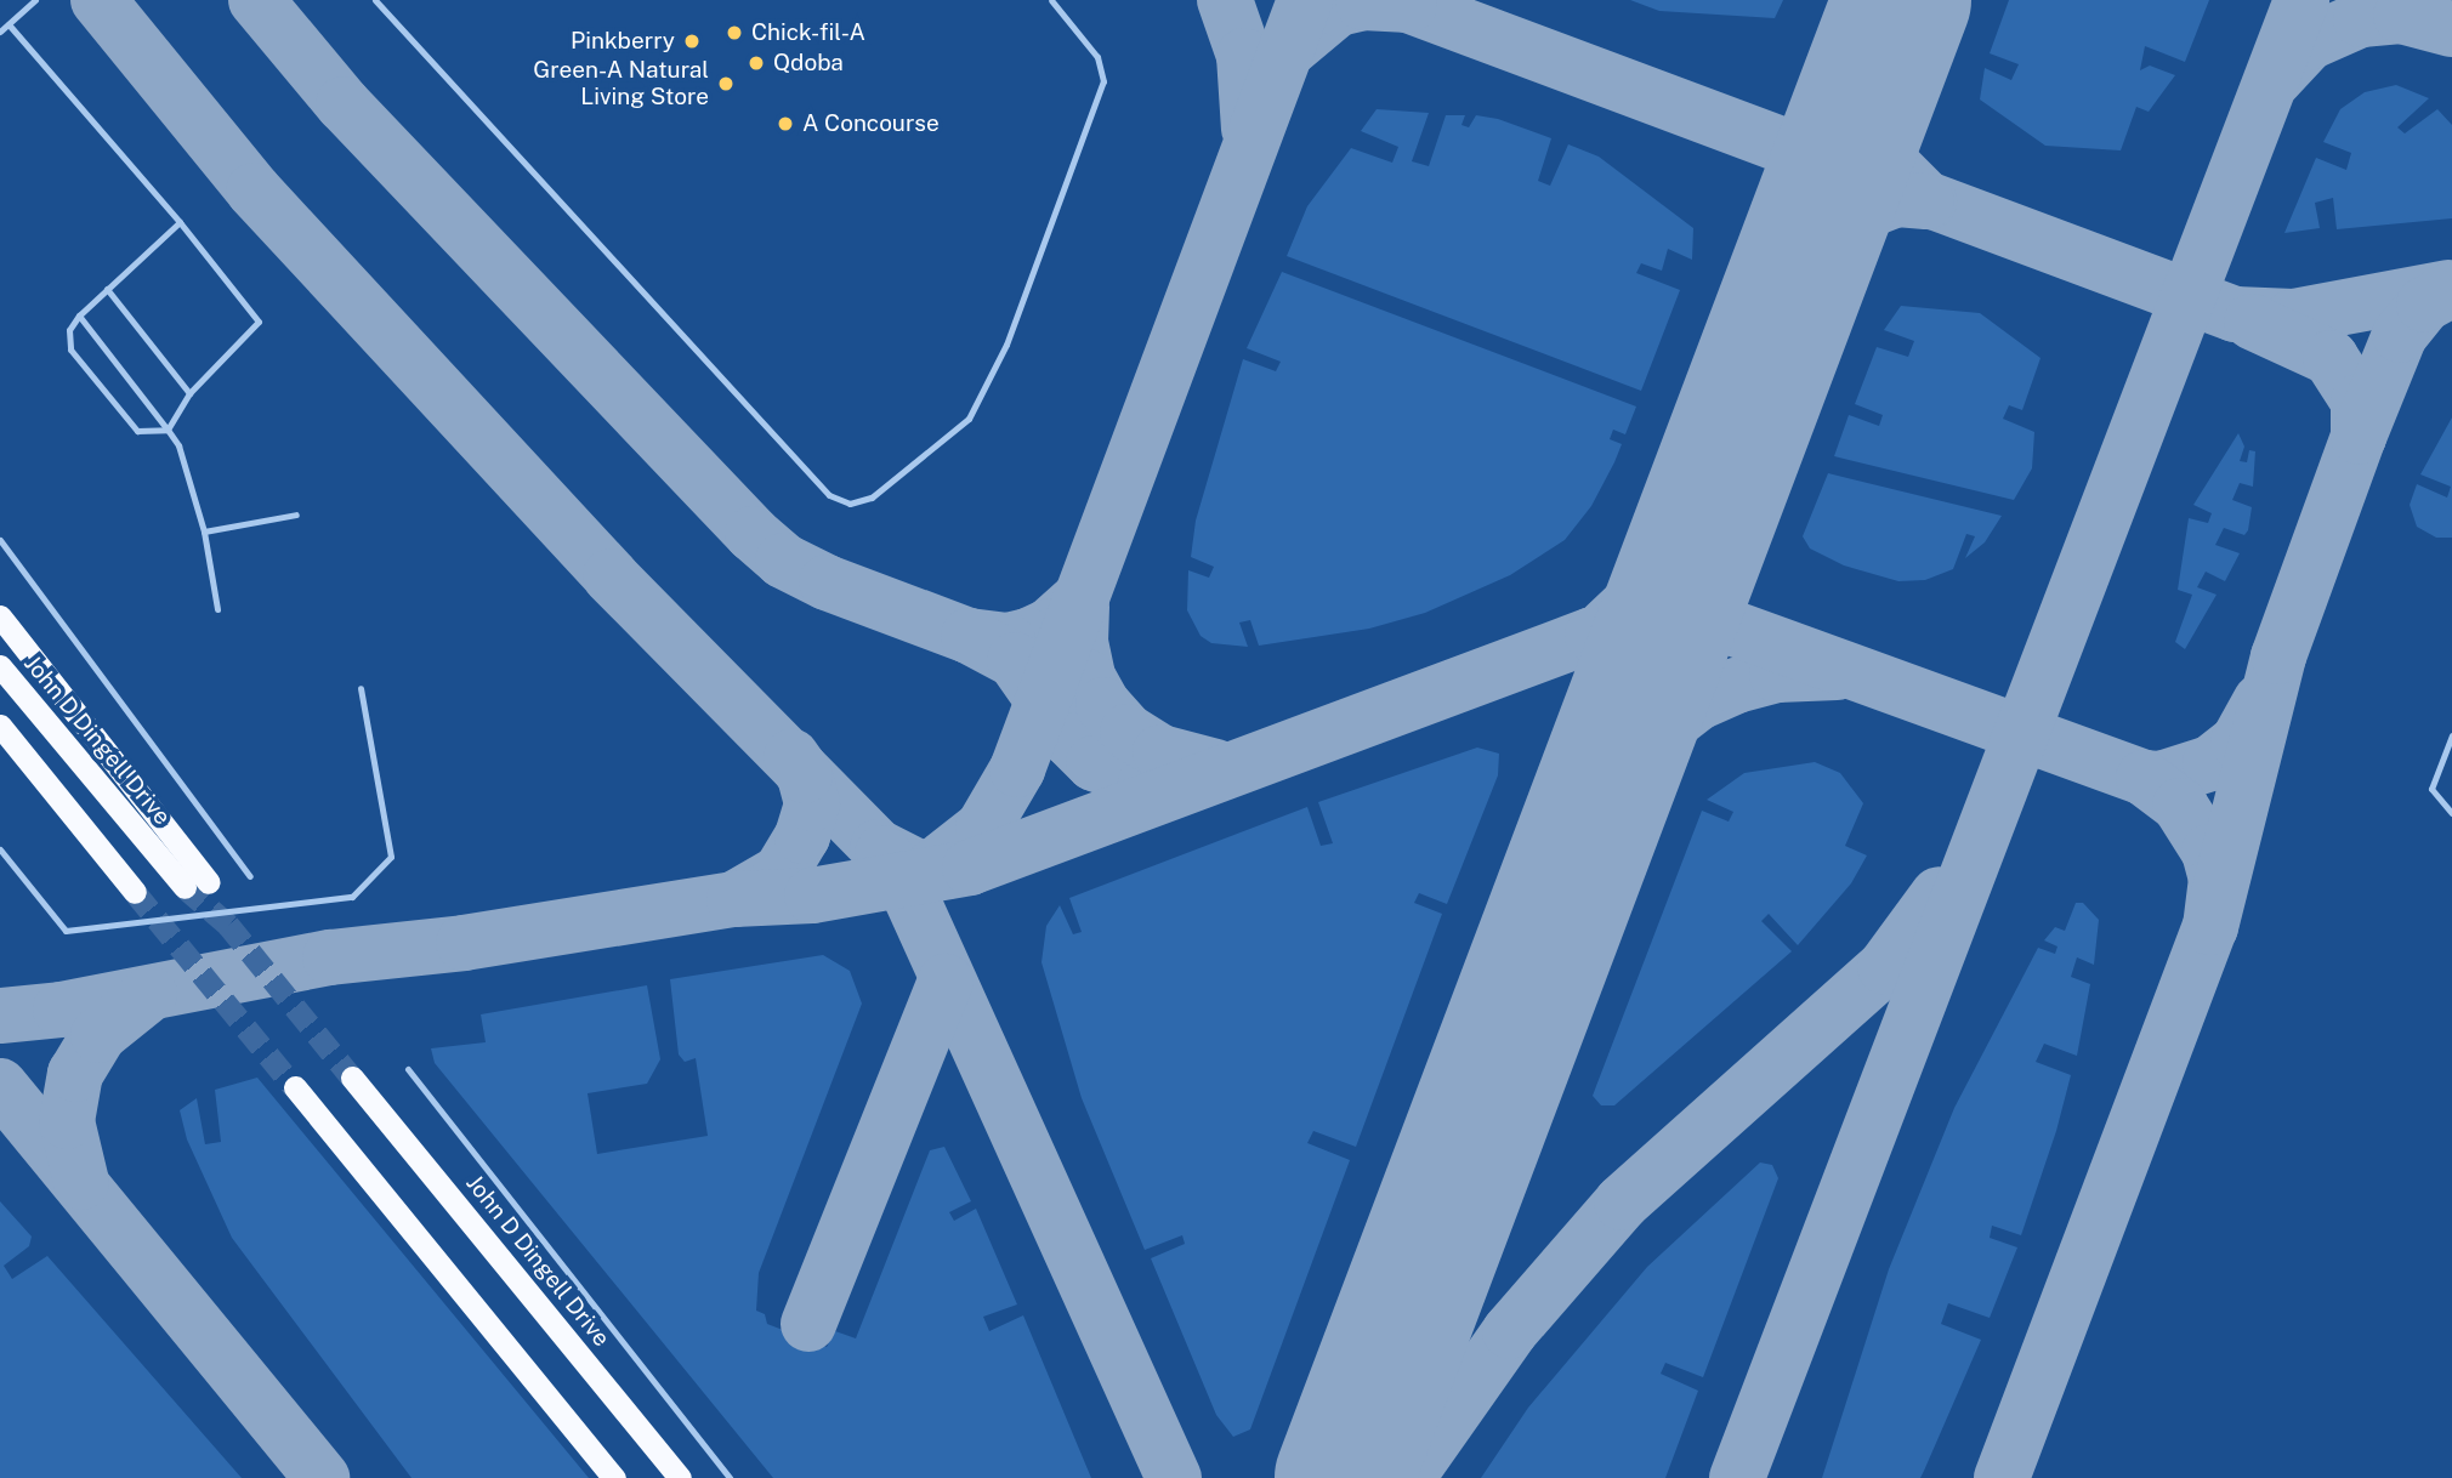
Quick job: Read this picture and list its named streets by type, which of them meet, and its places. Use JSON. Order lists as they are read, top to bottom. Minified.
{"streets":{"highway":["John D Dingell Drive"]},"places":["Chick-fil-A","Pinkberry","Qdoba","Green-A Natural Living Store","A Concourse"]}
